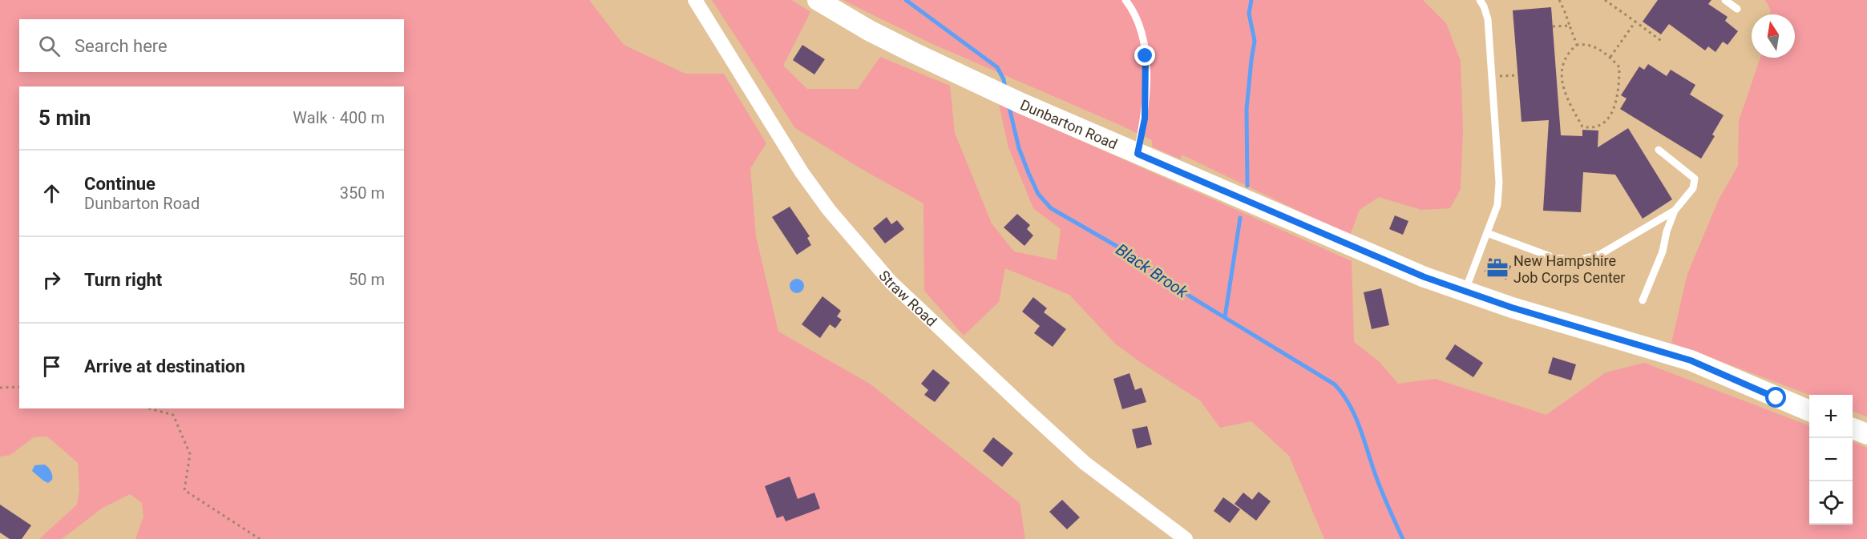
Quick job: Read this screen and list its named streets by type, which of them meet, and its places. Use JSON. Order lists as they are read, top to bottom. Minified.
{"streets":{"street":["Dunbarton Road","Straw Road"]},"water":["Black Brook"],"places":{"office":["New Hampshire Job Corps Center"]},"north":"top","page":{"search":"Search here","heading":["5 min","Walk · 400 m"],"list":[["Continue","Dunbarton Road","350 m"],["Turn right","50 m"],"Arrive at destination"],"map_buttons":["+","−"]}}
